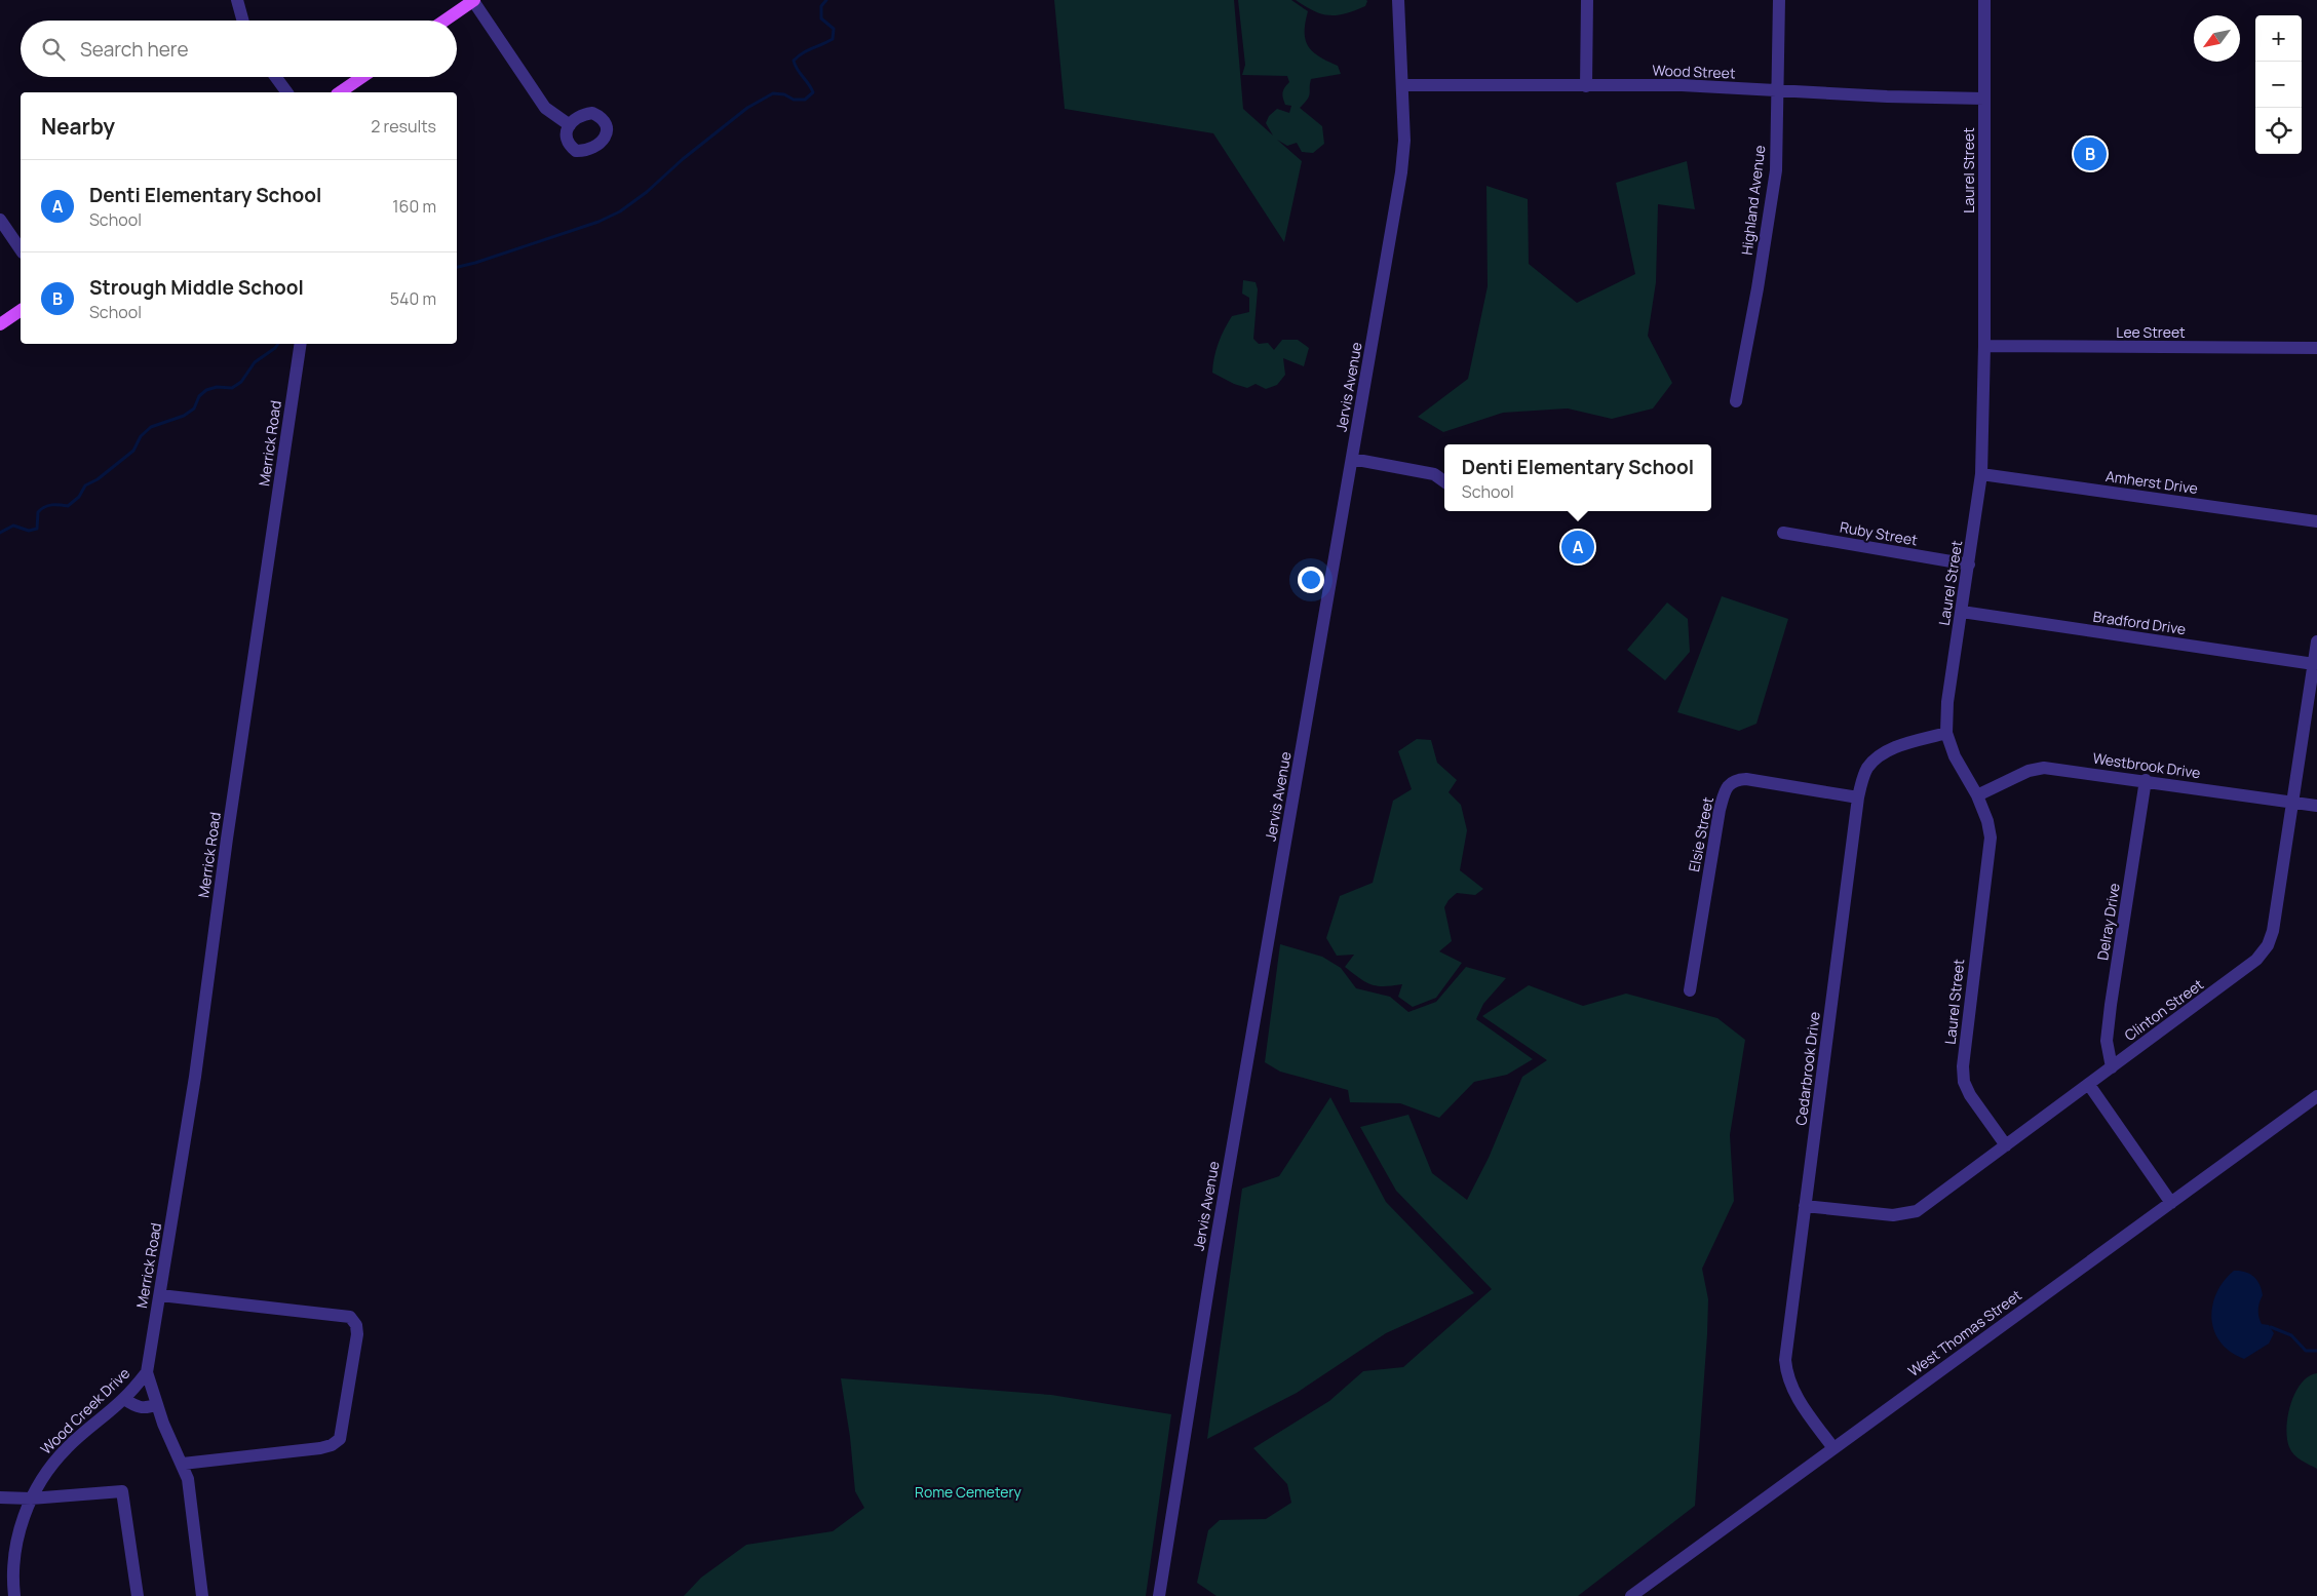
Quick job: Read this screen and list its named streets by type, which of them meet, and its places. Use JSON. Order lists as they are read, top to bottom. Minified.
{"streets":{"street":["Wood Street","Laurel Street","Highland Avenue","Lee Street","Jervis Avenue","Merrick Road","Amherst Drive","Ruby Street","Bradford Drive","Westbrook Drive","Elsie Street","Delray Drive","Clinton Street","Cedarbrook Drive","West Thomas Street","Wood Creek Drive"]},"crossings":[["Wood Street","Laurel Street"],["Wood Street","Highland Avenue"],["Wood Street","Jervis Avenue"],["Laurel Street","Lee Street"],["Laurel Street","Amherst Drive"],["Laurel Street","Ruby Street"],["Laurel Street","Bradford Drive"],["Laurel Street","Westbrook Drive"],["Laurel Street","Clinton Street"],["Laurel Street","Cedarbrook Drive"],["Merrick Road","Wood Creek Drive"],["Bradford Drive","Clinton Street"],["Westbrook Drive","Delray Drive"],["Westbrook Drive","Clinton Street"],["Elsie Street","Cedarbrook Drive"],["Delray Drive","Clinton Street"],["Clinton Street","Cedarbrook Drive"],["Cedarbrook Drive","West Thomas Street"]],"parks":["Rome Cemetery"],"north":"bottom left","page":{"map_buttons":["+","−"],"search":"Search here","heading":["Nearby","2 results"],"pins":["B","A"],"list":[{"mark":"A","name":"Denti Elementary School","note":"School","value":"160 m"},{"mark":"B","name":"Strough Middle School","note":"School","value":"540 m"}],"popup":["Denti Elementary School","School"]}}
